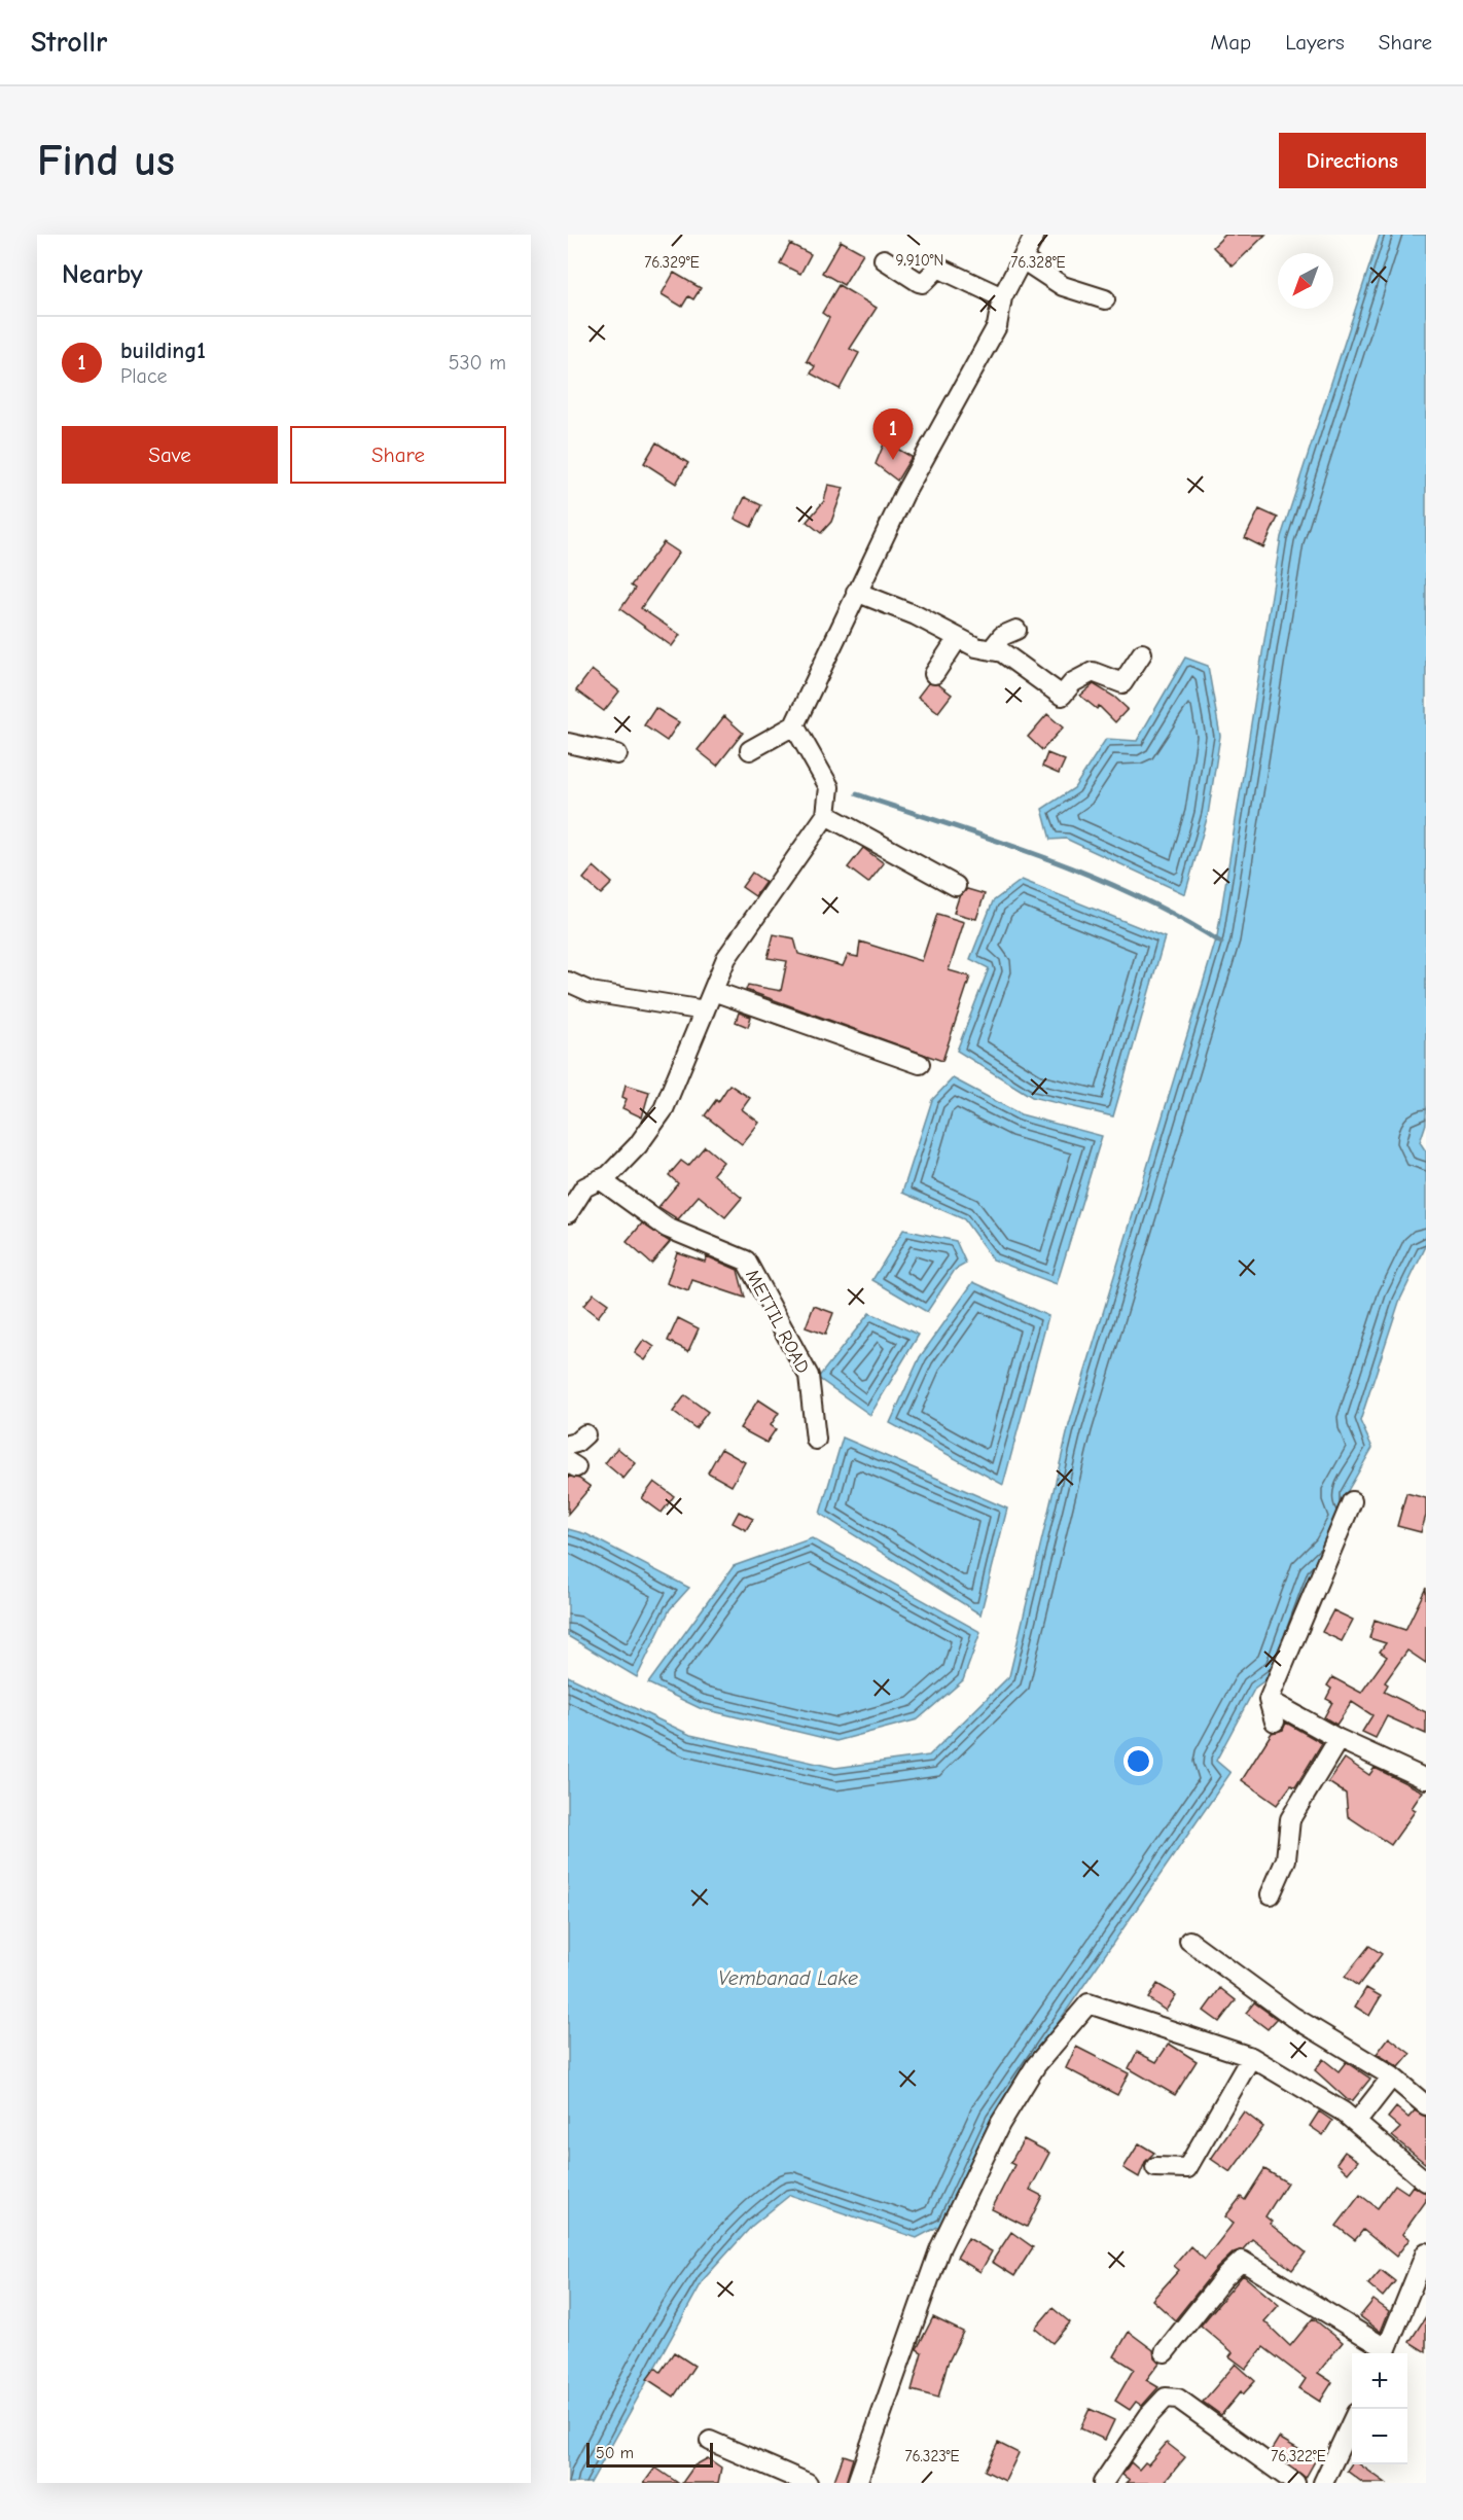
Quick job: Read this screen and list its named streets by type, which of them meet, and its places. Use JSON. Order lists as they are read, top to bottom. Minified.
{"streets":{"street":["METTIL ROAD"]},"water":["Vembanad Lake"],"scale_bar":"50 m","north":"bottom left","page":{"header":"Strollr","nav":["Map","Layers","Share"],"buttons":["Directions",["Save","Share"]],"title":"Find us","heading":"Nearby","list":[{"mark":"1","name":"building1","note":"Place","value":"530 m"}],"pins":"1","map_buttons":["+","−"],"scale":"50 m"},"coordinates":["9.910°N","76.329°E","76.328°E","76.323°E","76.322°E"]}
